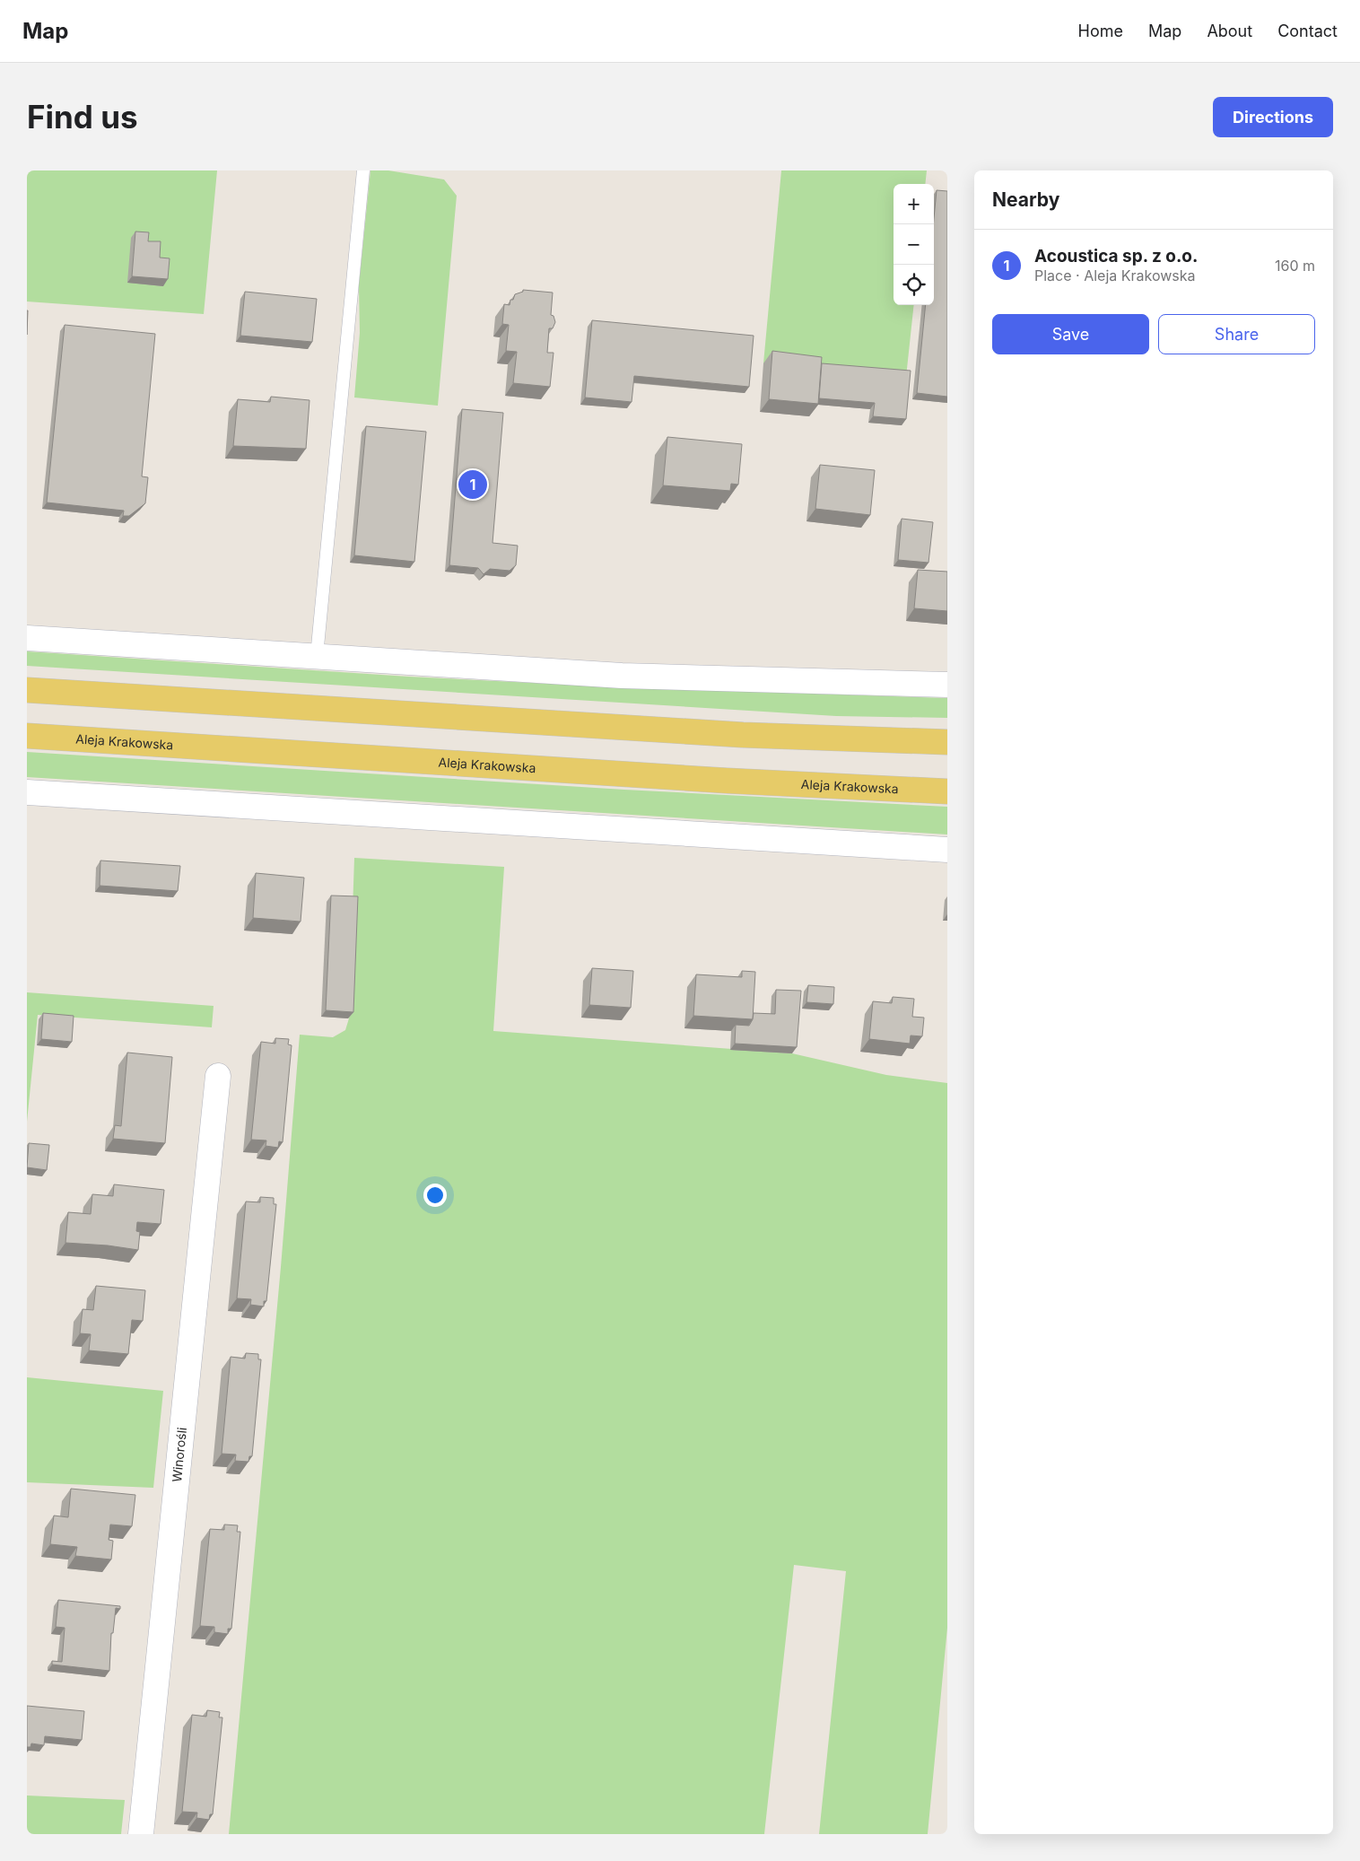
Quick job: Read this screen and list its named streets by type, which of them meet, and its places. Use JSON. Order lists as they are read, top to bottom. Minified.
{"streets":{"main road":["Aleja Krakowska"],"street":["Winorośli"]},"page":{"header":"Map","nav":["Home","Map","About","Contact"],"buttons":["Directions",["Save","Share"]],"title":"Find us","heading":"Nearby","map_buttons":["+","−"],"list":[{"mark":"1","name":"Acoustica sp. z o.o.","note":"Place · Aleja Krakowska","value":"160 m"}],"pins":"1"}}
